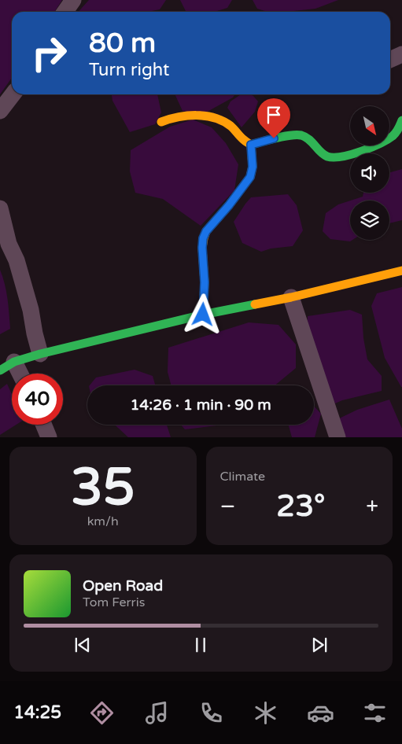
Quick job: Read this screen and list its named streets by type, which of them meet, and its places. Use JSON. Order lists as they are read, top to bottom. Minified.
{"north":"bottom right","page":{"turn":["80 m","Turn right"],"limit":"40","trip":"14:26 · 1 min · 90 m","tile":[["35","km/h"],"Climate"],"heat":["−","23°","+"],"song":["Open Road","Tom Ferris"],"tabs":"14:25"}}
